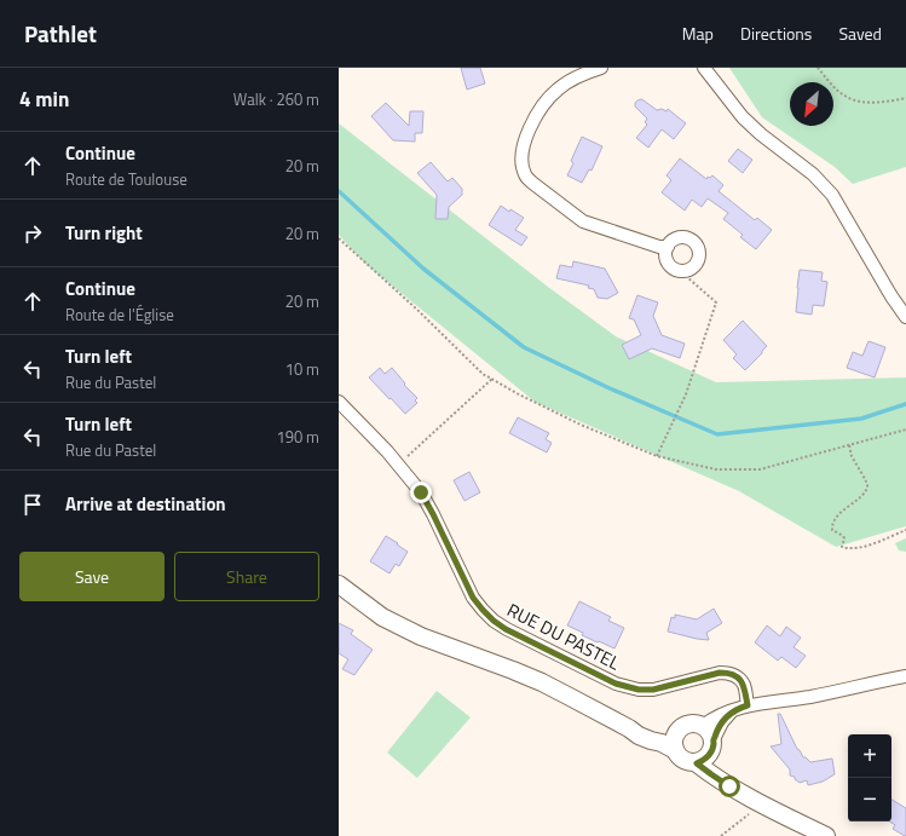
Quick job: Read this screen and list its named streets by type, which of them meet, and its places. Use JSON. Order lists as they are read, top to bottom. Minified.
{"streets":{"street":["RUE DU PASTEL"]},"north":"bottom left","page":{"header":"Pathlet","nav":["Map","Directions","Saved"],"heading":["4 min","Walk · 260 m"],"list":[["Continue","Route de Toulouse","20 m"],["Turn right","20 m"],["Continue","Route de l'Église","20 m"],["Turn left","Rue du Pastel","10 m"],["Turn left","Rue du Pastel","190 m"],"Arrive at destination"],"buttons":["Save","Share"],"map_buttons":["+","−"]}}
